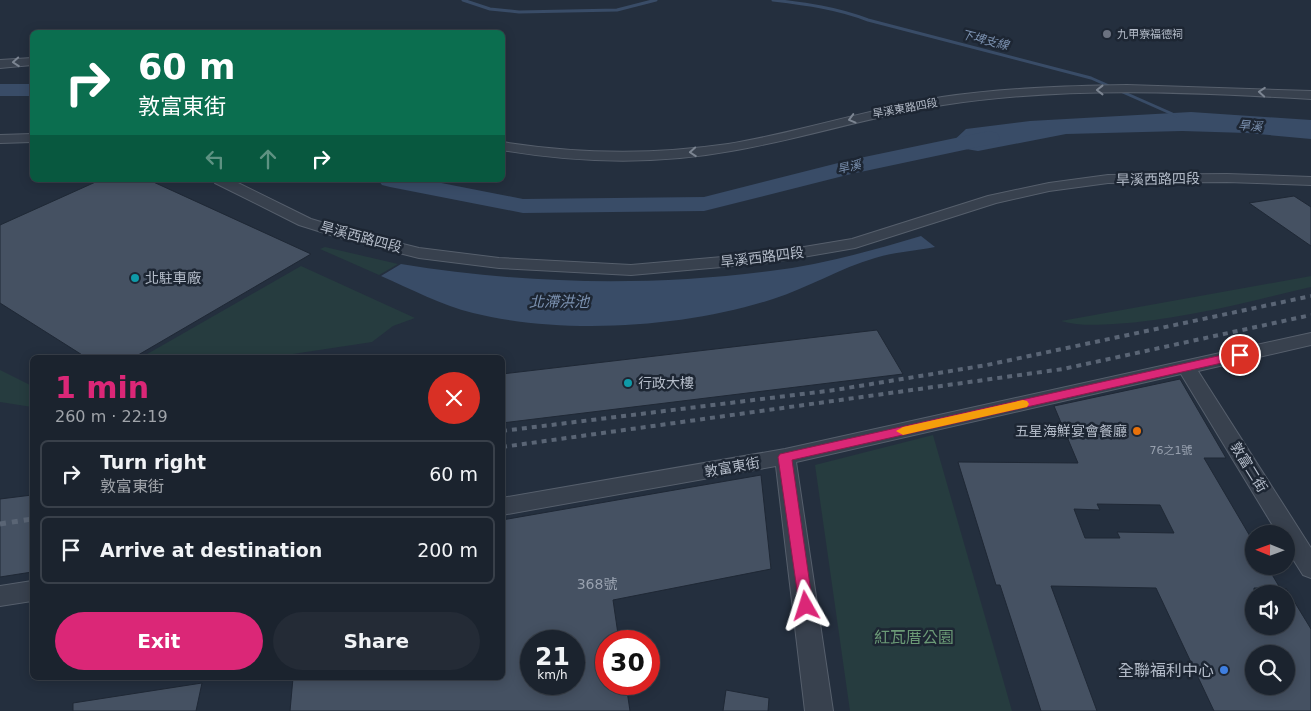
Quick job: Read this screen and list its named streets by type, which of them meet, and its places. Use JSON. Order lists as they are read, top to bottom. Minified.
{"streets":{"street":["旱溪東路四段","旱溪西路四段","敦富東街","敦富二街"]},"crossings":[["敦富東街","敦富二街"]],"one_way":["旱溪東路四段"],"water":["下埤支線","旱溪","北滯洪池"],"parks":["紅瓦厝公園"],"places":["九甲寮福德祠","北駐車廠","行政大樓","五星海鮮宴會餐廳","全聯福利中心"],"house_numbers":["76之1號","368號"],"north":"left","page":{"turn":["60 m","敦富東街"],"heading":["1 min","260 m · 22:19"],"list":[{"name":"Turn right","note":"敦富東街","value":"60 m"},{"name":"Arrive at destination","value":"200 m"}],"buttons":["Exit","Share"],"speed":"21 km/h","limit":"30"}}
